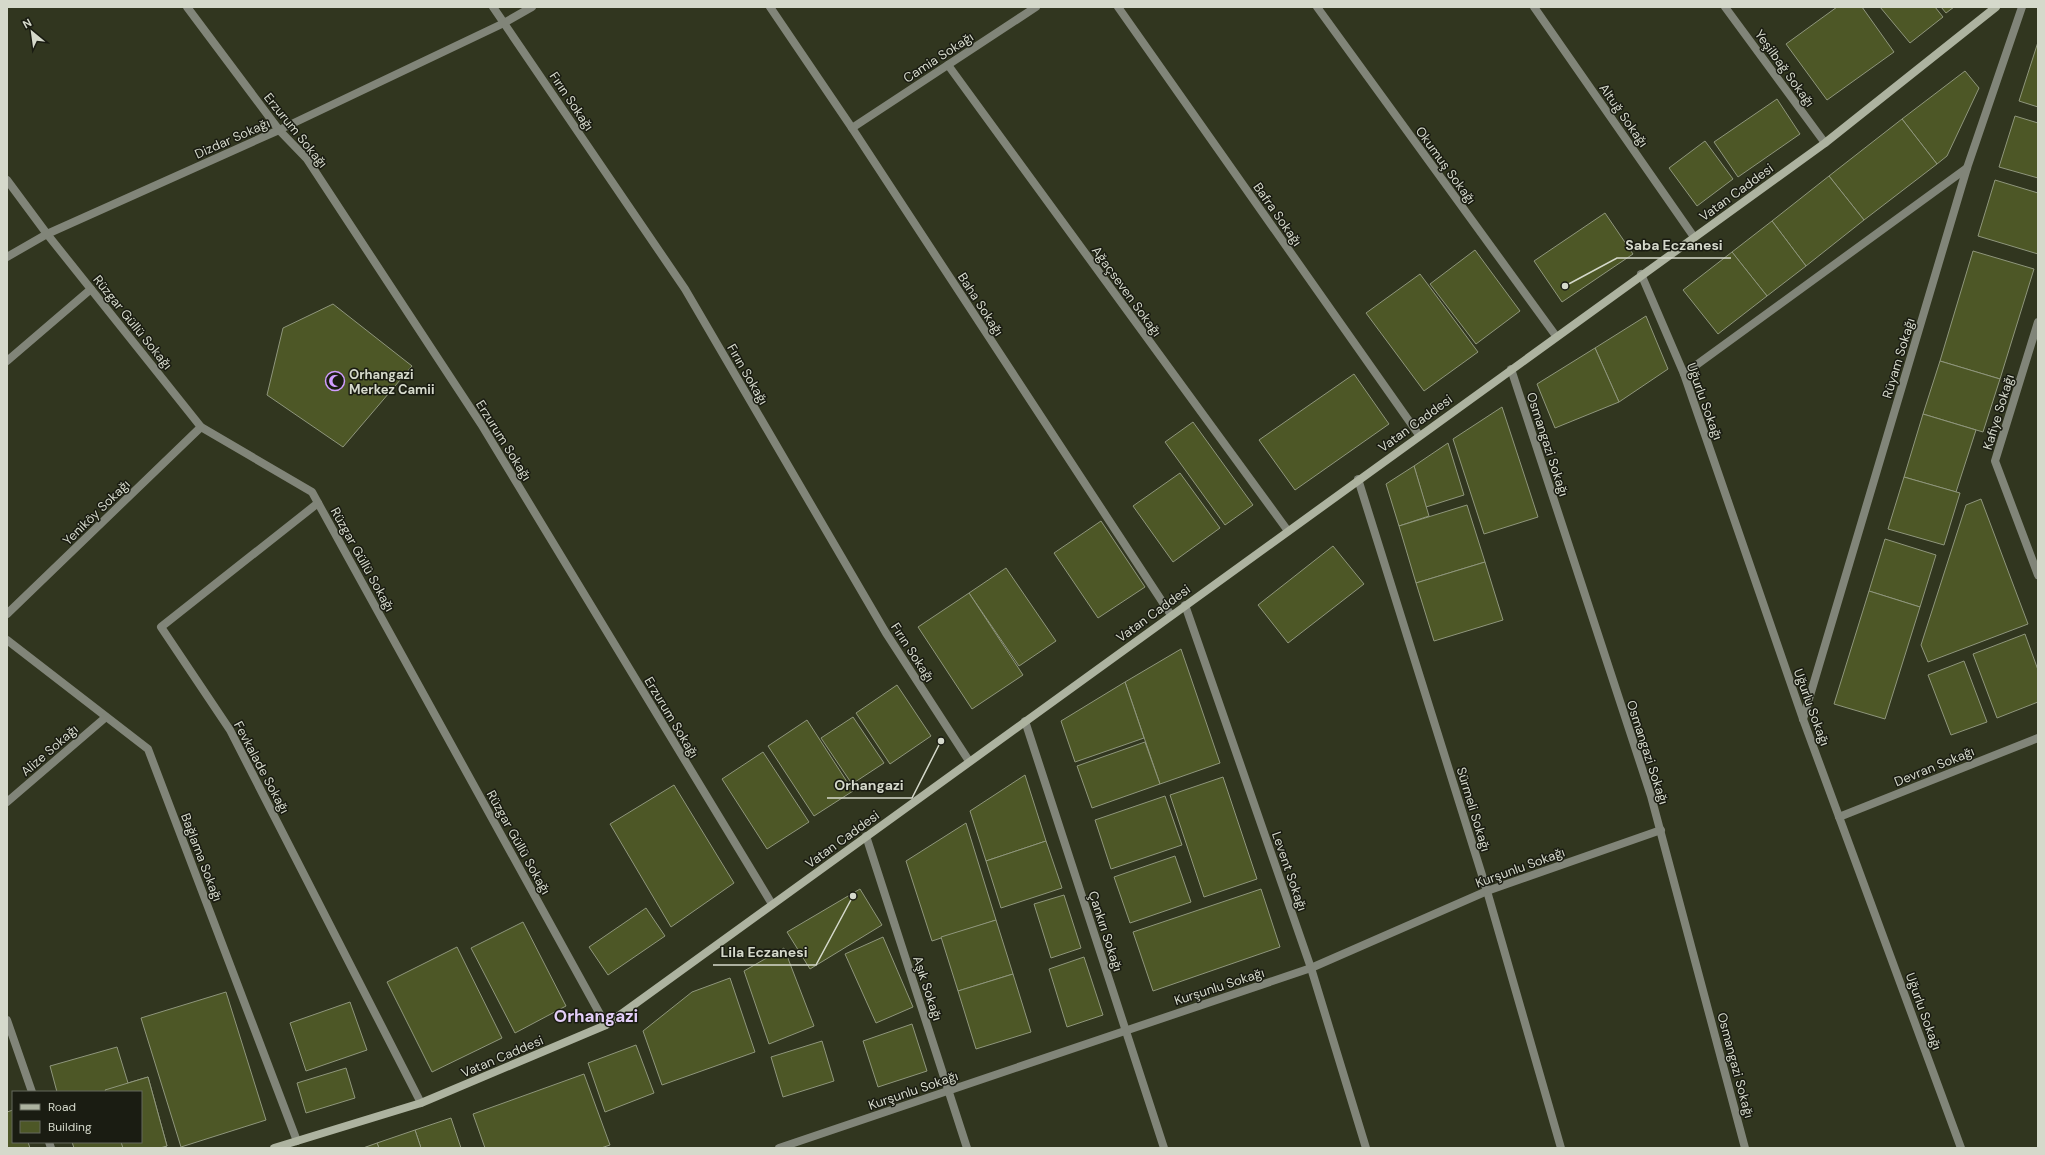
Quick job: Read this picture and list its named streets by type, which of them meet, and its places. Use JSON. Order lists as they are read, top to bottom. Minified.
{"streets":{"street":["Camia Sokağı","Yeşilbağ Sokağı","Fırın Sokağı","Altuğ Sokağı","Erzurum Sokağı","Dizdar Sokağı","Okumuş Sokağı","Vatan Caddesi","Bafra Sokağı","Ağaçseven Sokağı","Baha Sokağı","Rüzgar Güllü Sokağı","Rüyam Sokağı","Uğurlu Sokağı","Kafiye Sokağı","Osmangazi Sokağı","Yeniköy Sokağı","Alize Sokağı","Devran Sokağı","Fevkalade Sokağı","Sürmeli Sokağı","Bağlama Sokağı","Kurşunlu Sokağı","Levent Sokağı","Çankırı Sokağı","Aşık Sokağı"]},"crossings":[["Camia Sokağı","Ağaçseven Sokağı"],["Camia Sokağı","Baha Sokağı"],["Yeşilbağ Sokağı","Vatan Caddesi"],["Fırın Sokağı","Dizdar Sokağı"],["Fırın Sokağı","Vatan Caddesi"],["Altuğ Sokağı","Vatan Caddesi"],["Erzurum Sokağı","Dizdar Sokağı"],["Erzurum Sokağı","Vatan Caddesi"],["Dizdar Sokağı","Rüzgar Güllü Sokağı"],["Okumuş Sokağı","Vatan Caddesi"],["Vatan Caddesi","Bafra Sokağı"],["Vatan Caddesi","Ağaçseven Sokağı"],["Vatan Caddesi","Baha Sokağı"],["Vatan Caddesi","Rüzgar Güllü Sokağı"],["Vatan Caddesi","Uğurlu Sokağı"],["Vatan Caddesi","Osmangazi Sokağı"],["Vatan Caddesi","Fevkalade Sokağı"],["Vatan Caddesi","Sürmeli Sokağı"],["Vatan Caddesi","Bağlama Sokağı"],["Vatan Caddesi","Levent Sokağı"],["Vatan Caddesi","Çankırı Sokağı"],["Vatan Caddesi","Aşık Sokağı"],["Rüzgar Güllü Sokağı","Yeniköy Sokağı"],["Rüzgar Güllü Sokağı","Fevkalade Sokağı"],["Rüyam Sokağı","Uğurlu Sokağı"],["Uğurlu Sokağı","Devran Sokağı"],["Osmangazi Sokağı","Kurşunlu Sokağı"],["Alize Sokağı","Bağlama Sokağı"],["Sürmeli Sokağı","Kurşunlu Sokağı"],["Kurşunlu Sokağı","Levent Sokağı"],["Kurşunlu Sokağı","Çankırı Sokağı"],["Kurşunlu Sokağı","Aşık Sokağı"]],"districts":["Orhangazi"],"places":{"other":["Saba Eczanesi","Orhangazi","Lila Eczanesi"],"mosque":["Orhangazi Merkez Camii"]},"legend":["Road","Building"],"north":"top left"}
